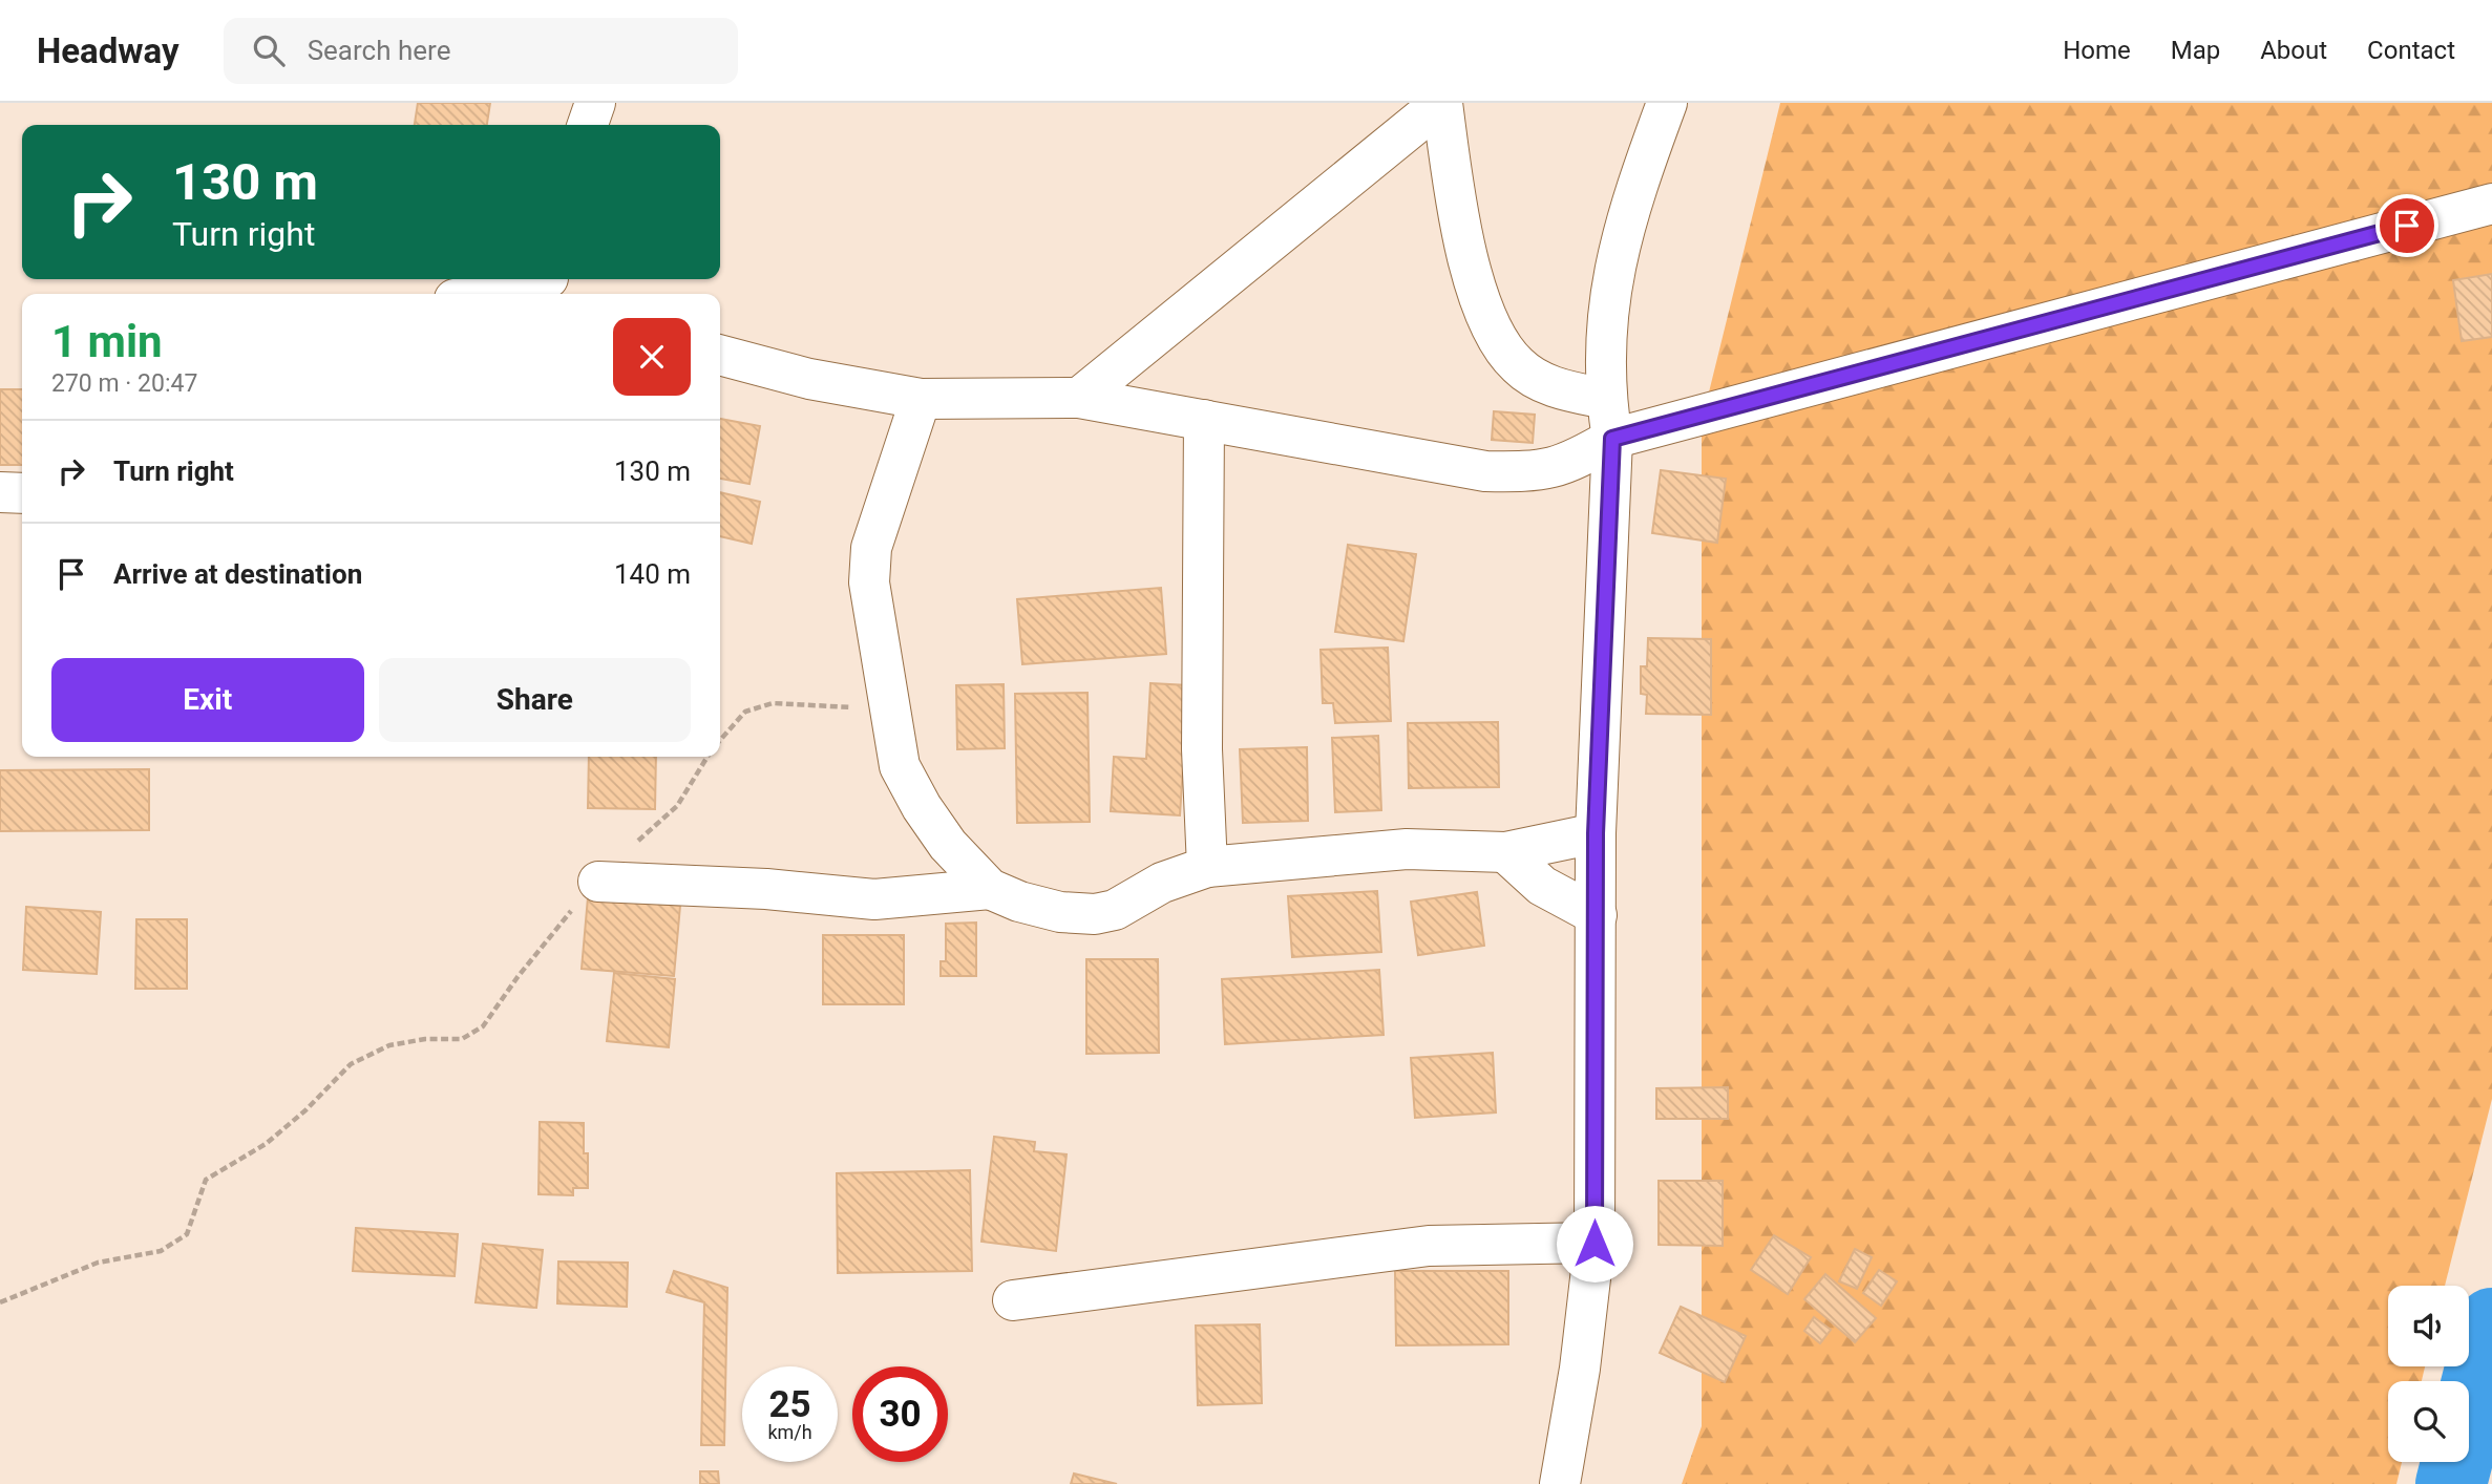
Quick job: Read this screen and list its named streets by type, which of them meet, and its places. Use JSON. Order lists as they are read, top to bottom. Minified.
{"page":{"header":"Headway","search":"Search here","nav":["Home","Map","About","Contact"],"turn":["130 m","Turn right"],"heading":["1 min","270 m · 20:47"],"list":[{"name":"Turn right","value":"130 m"},{"name":"Arrive at destination","value":"140 m"}],"buttons":["Exit","Share"],"speed":"25 km/h","limit":"30"}}
